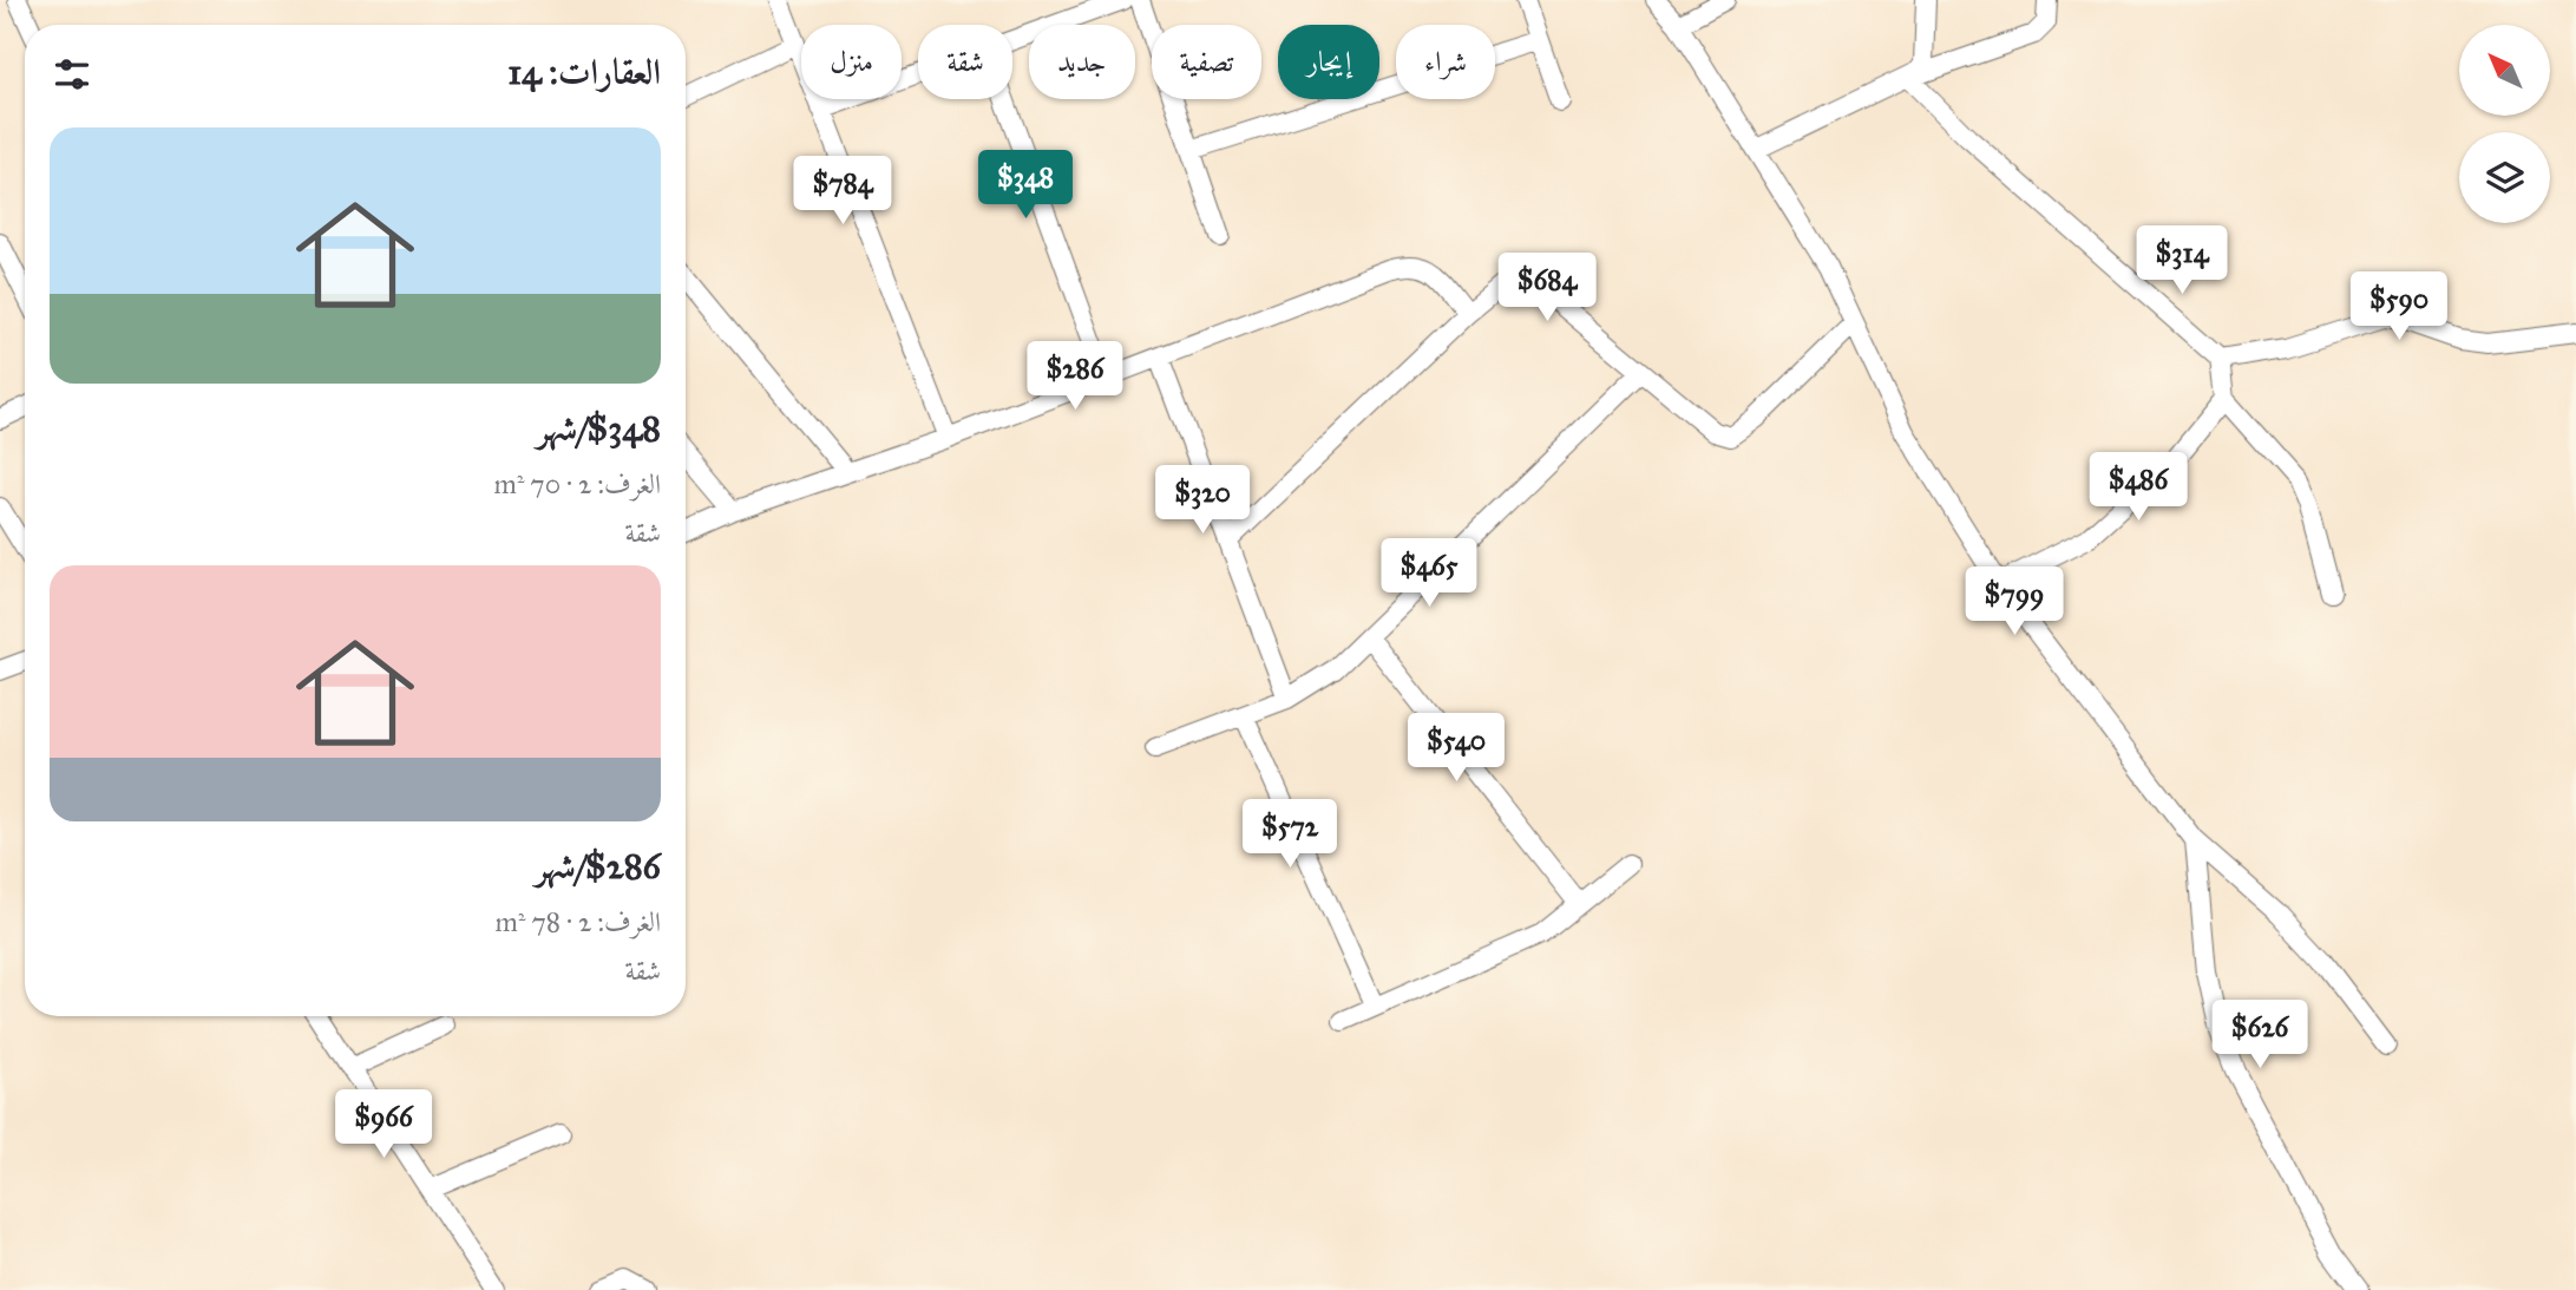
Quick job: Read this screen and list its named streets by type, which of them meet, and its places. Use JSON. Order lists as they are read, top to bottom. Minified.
{"north":"top left","page":{"chip":["شراء","إيجار","تصفية","جديد","شقة","منزل"],"heading":"العقارات: 14","list":[{"name":"$348/شهر","note":"الغرف: 2 · 70 m² · شقة"},{"name":"$286/شهر","note":"الغرف: 2 · 78 m² · شقة"}],"price":["$348","$784","$314","$684","$590","$286","$486","$320","$465","$799","$540","$572","$626","$966"]}}
